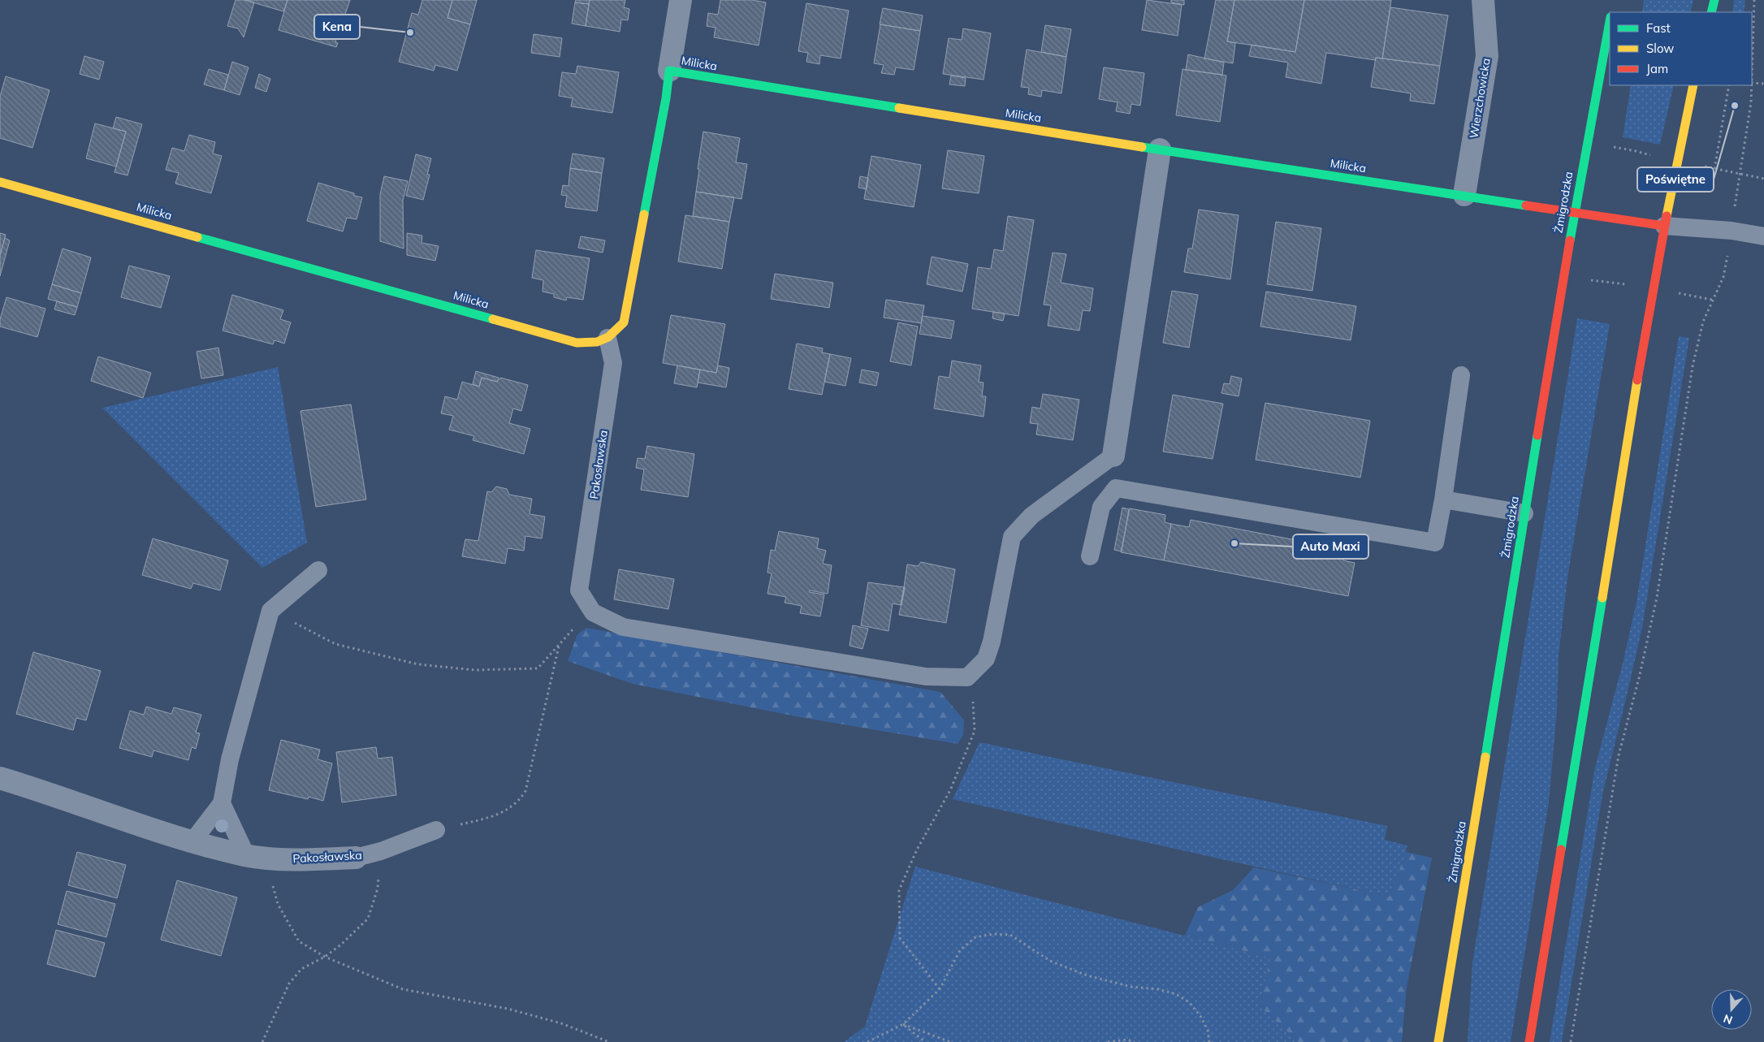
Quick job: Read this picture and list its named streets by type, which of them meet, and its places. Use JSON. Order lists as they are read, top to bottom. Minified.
{"streets":{"main road":["Milicka","Żmigrodzka"],"street":["Wierzchowicka","Pakosławska"]},"crossings":[["Milicka","Wierzchowicka"],["Milicka","Żmigrodzka"],["Milicka","Pakosławska"]],"places":["Kena","Poświętne","Auto Maxi"],"legend":["Fast","Slow","Jam"],"north":"bottom"}
